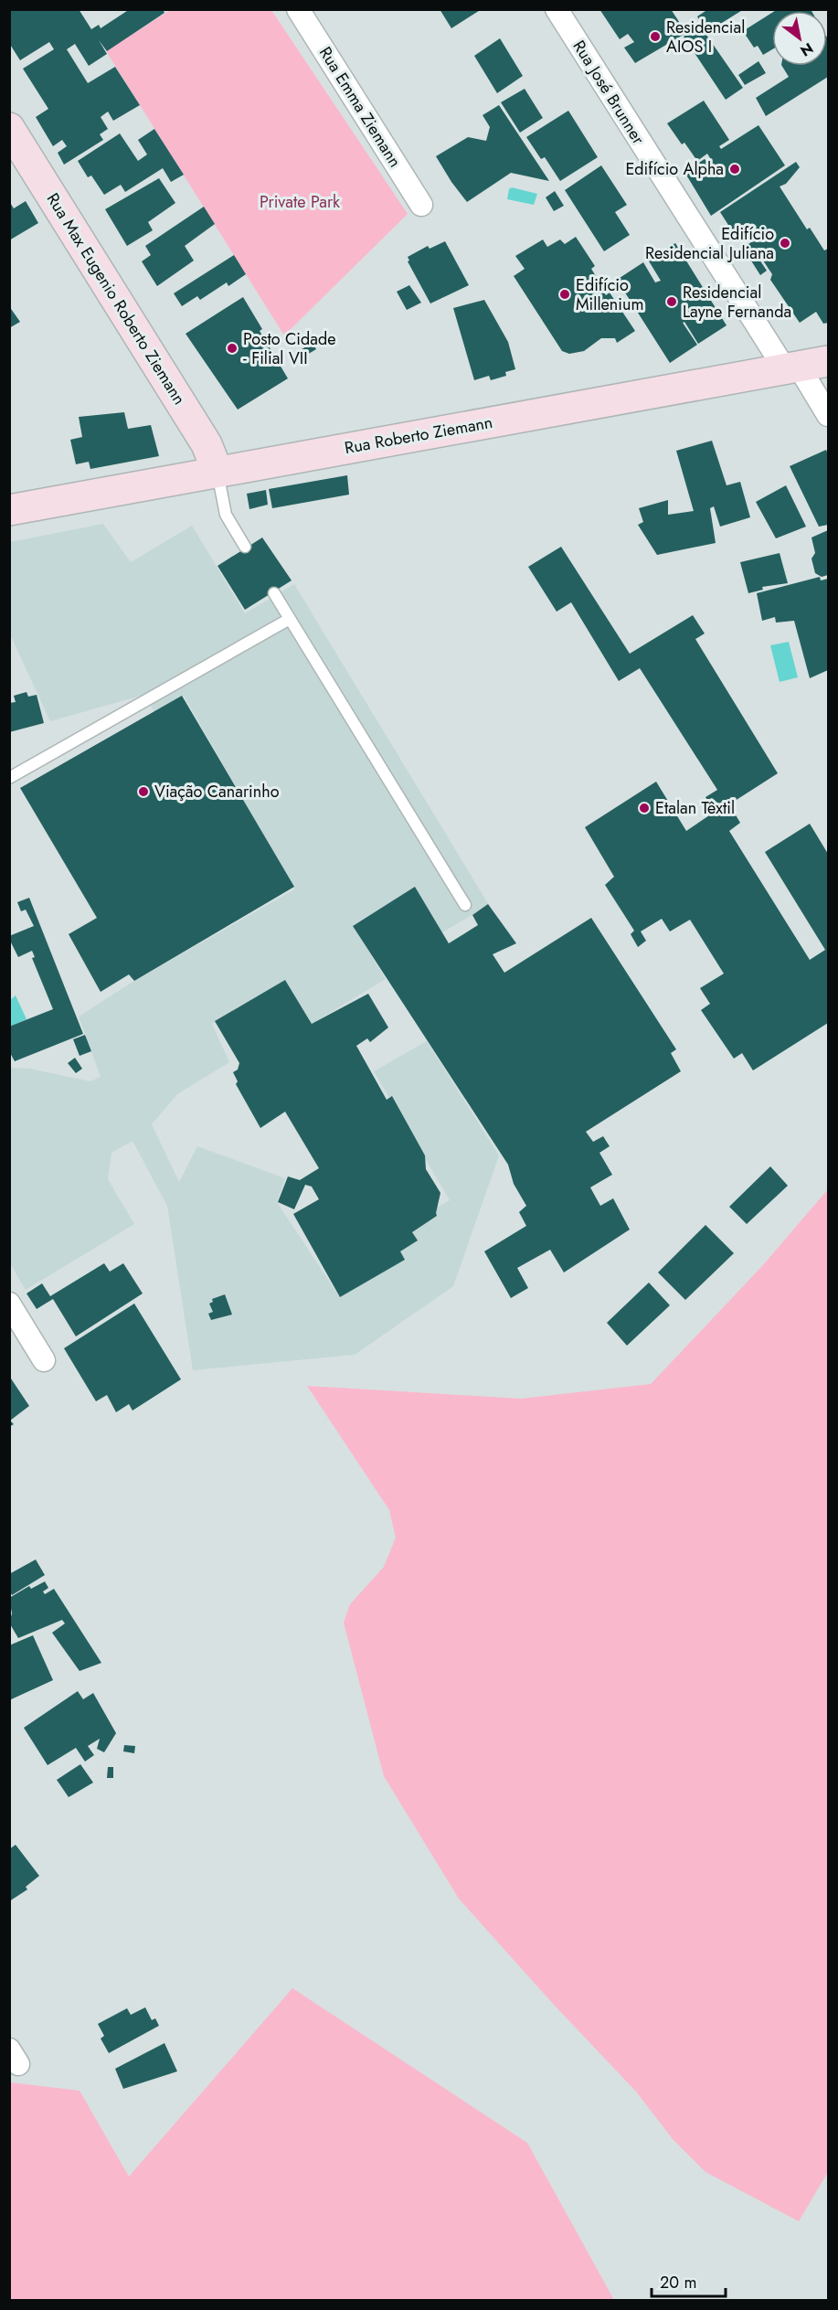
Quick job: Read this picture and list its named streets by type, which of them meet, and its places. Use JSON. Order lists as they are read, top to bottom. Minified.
{"streets":{"main road":["Rua Max Eugenio Roberto Ziemann","Rua Roberto Ziemann"],"street":["Rua José Brunner","Rua Emma Ziemann"]},"crossings":[["Rua José Brunner","Rua Roberto Ziemann"],["Rua Max Eugenio Roberto Ziemann","Rua Roberto Ziemann"]],"parks":["Private Park"],"places":["Residencial AIOS I","Edifício Alpha","Edifício Residencial Juliana","Edifício Millenium","Residencial Layne Fernanda","Posto Cidade - Filial VII","Viação Canarinho","Etalan Têxtil"],"scale_bar":"20 m","north":"bottom right"}
